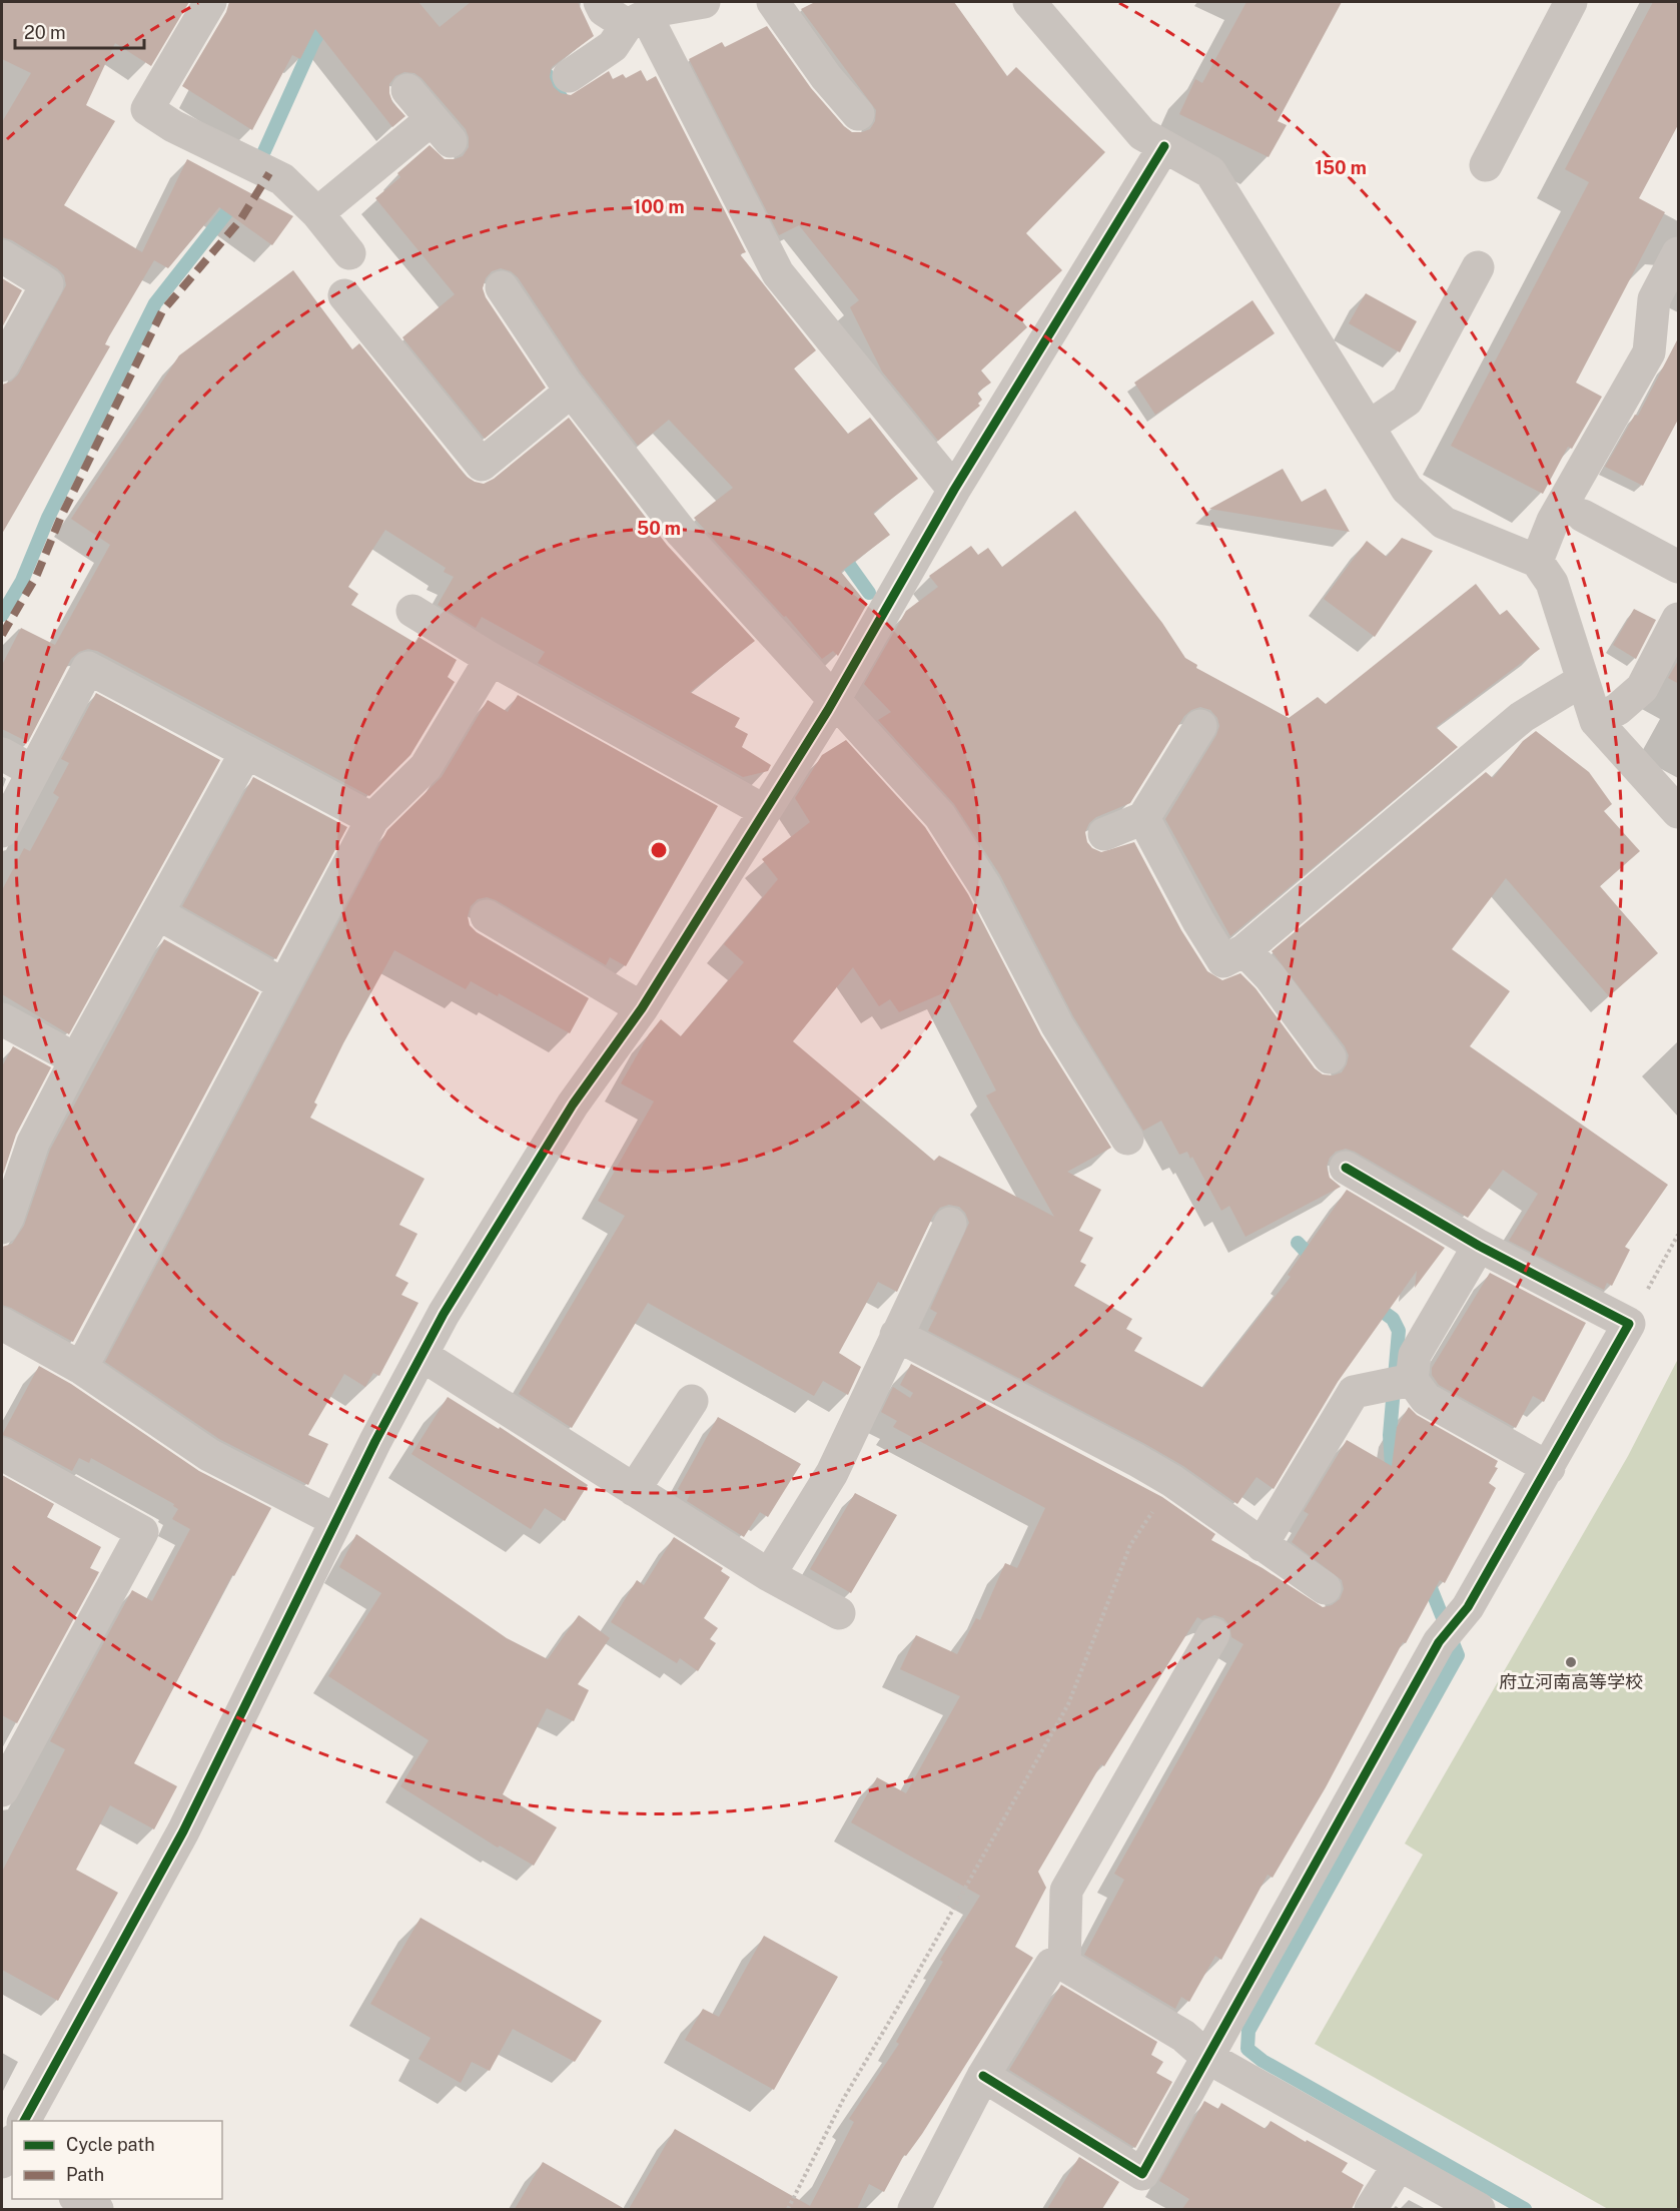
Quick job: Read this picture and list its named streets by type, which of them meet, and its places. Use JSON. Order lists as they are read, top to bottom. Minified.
{"places":["府立河南高等学校"],"legend":["Cycle path","Path"],"scale_bar":"20 m","rings":["150 m","100 m","50 m"]}
